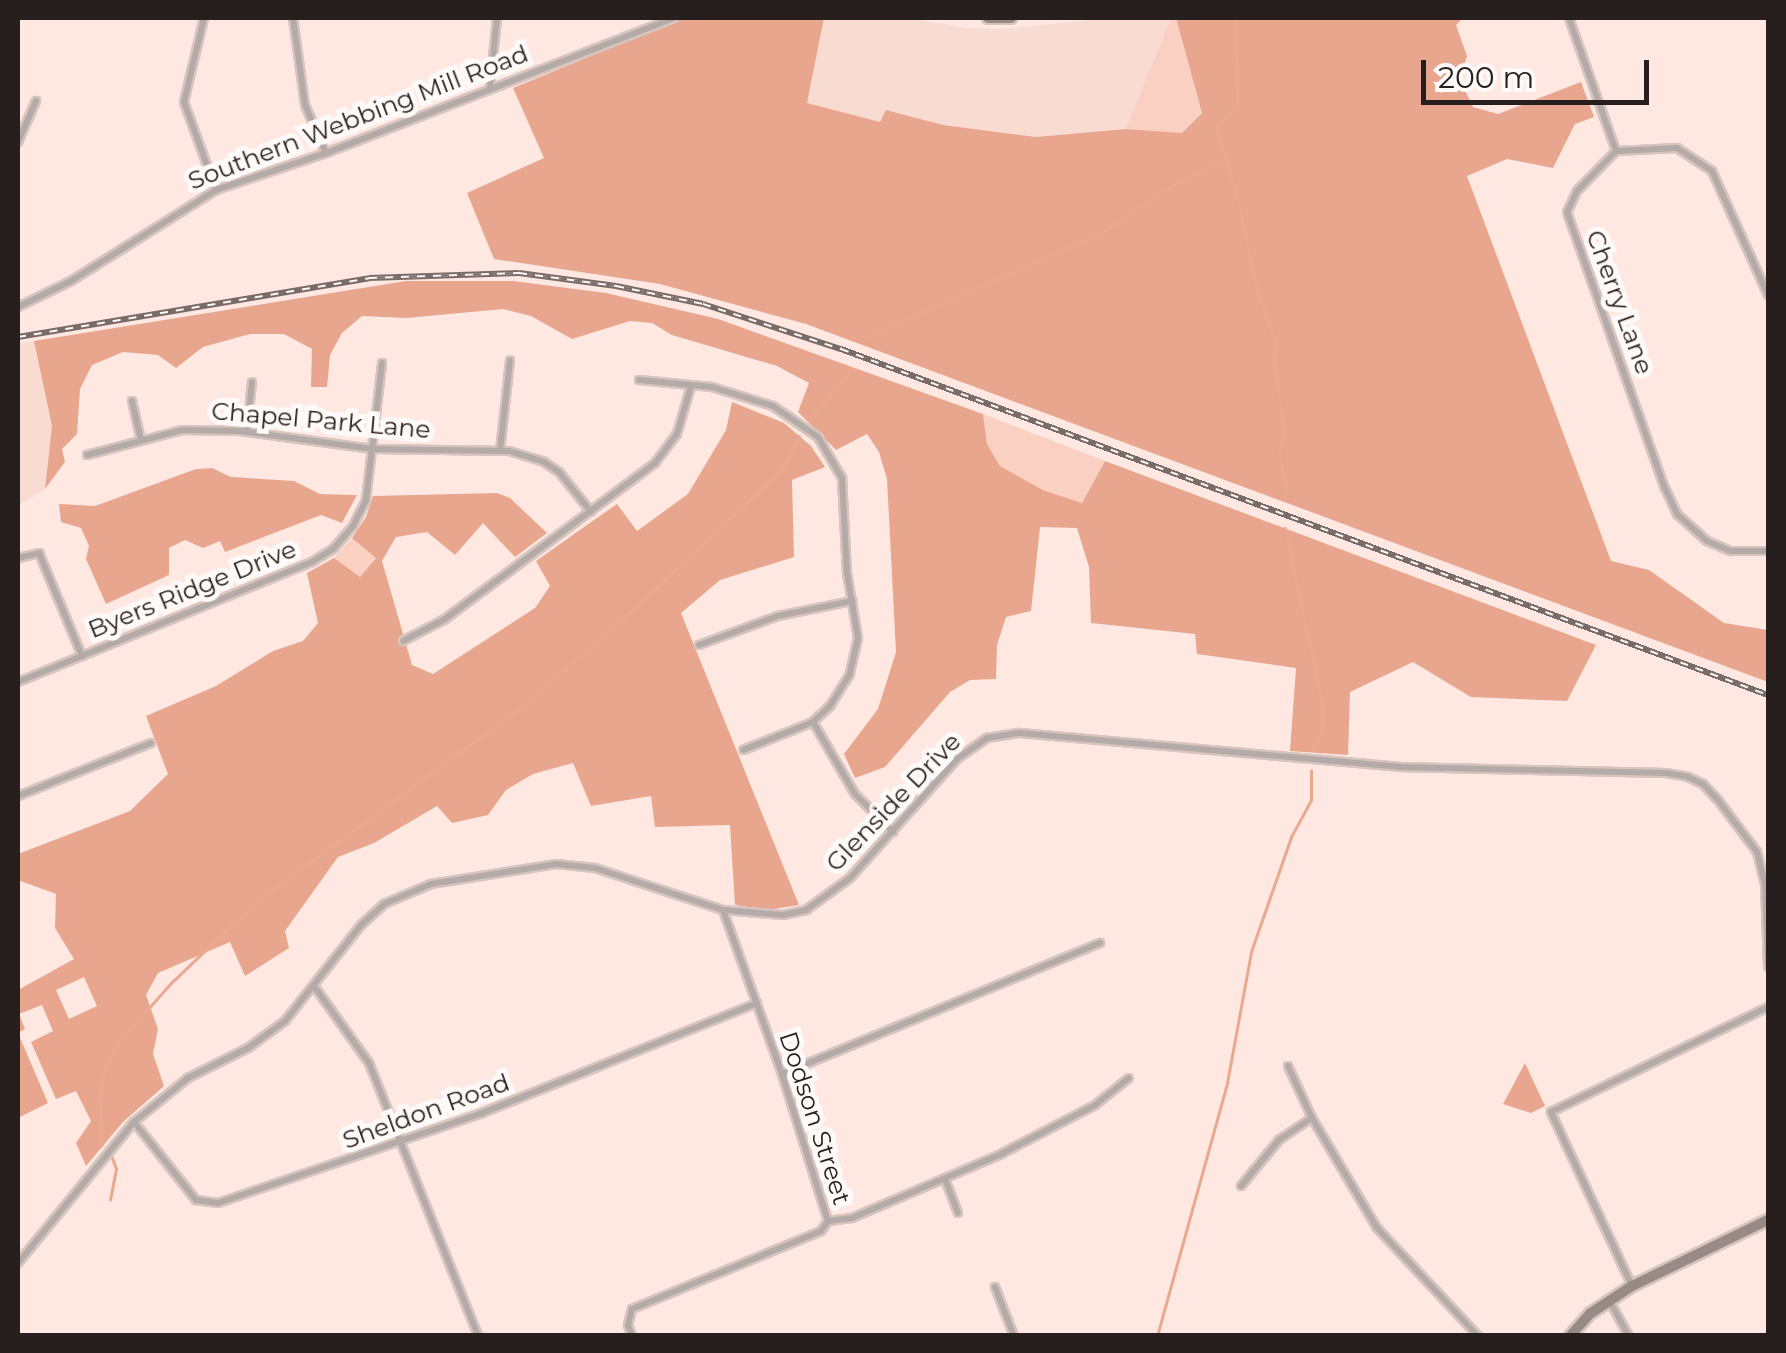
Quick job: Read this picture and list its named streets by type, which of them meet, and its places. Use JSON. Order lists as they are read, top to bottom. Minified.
{"streets":{"street":["Southern Webbing Mill Road","Cherry Lane","Chapel Park Lane","Byers Ridge Drive","Glenside Drive","Sheldon Road","Dodson Street"]},"crossings":[["Chapel Park Lane","Byers Ridge Drive"],["Glenside Drive","Sheldon Road"],["Glenside Drive","Dodson Street"],["Sheldon Road","Dodson Street"]],"scale_bar":"200 m"}
